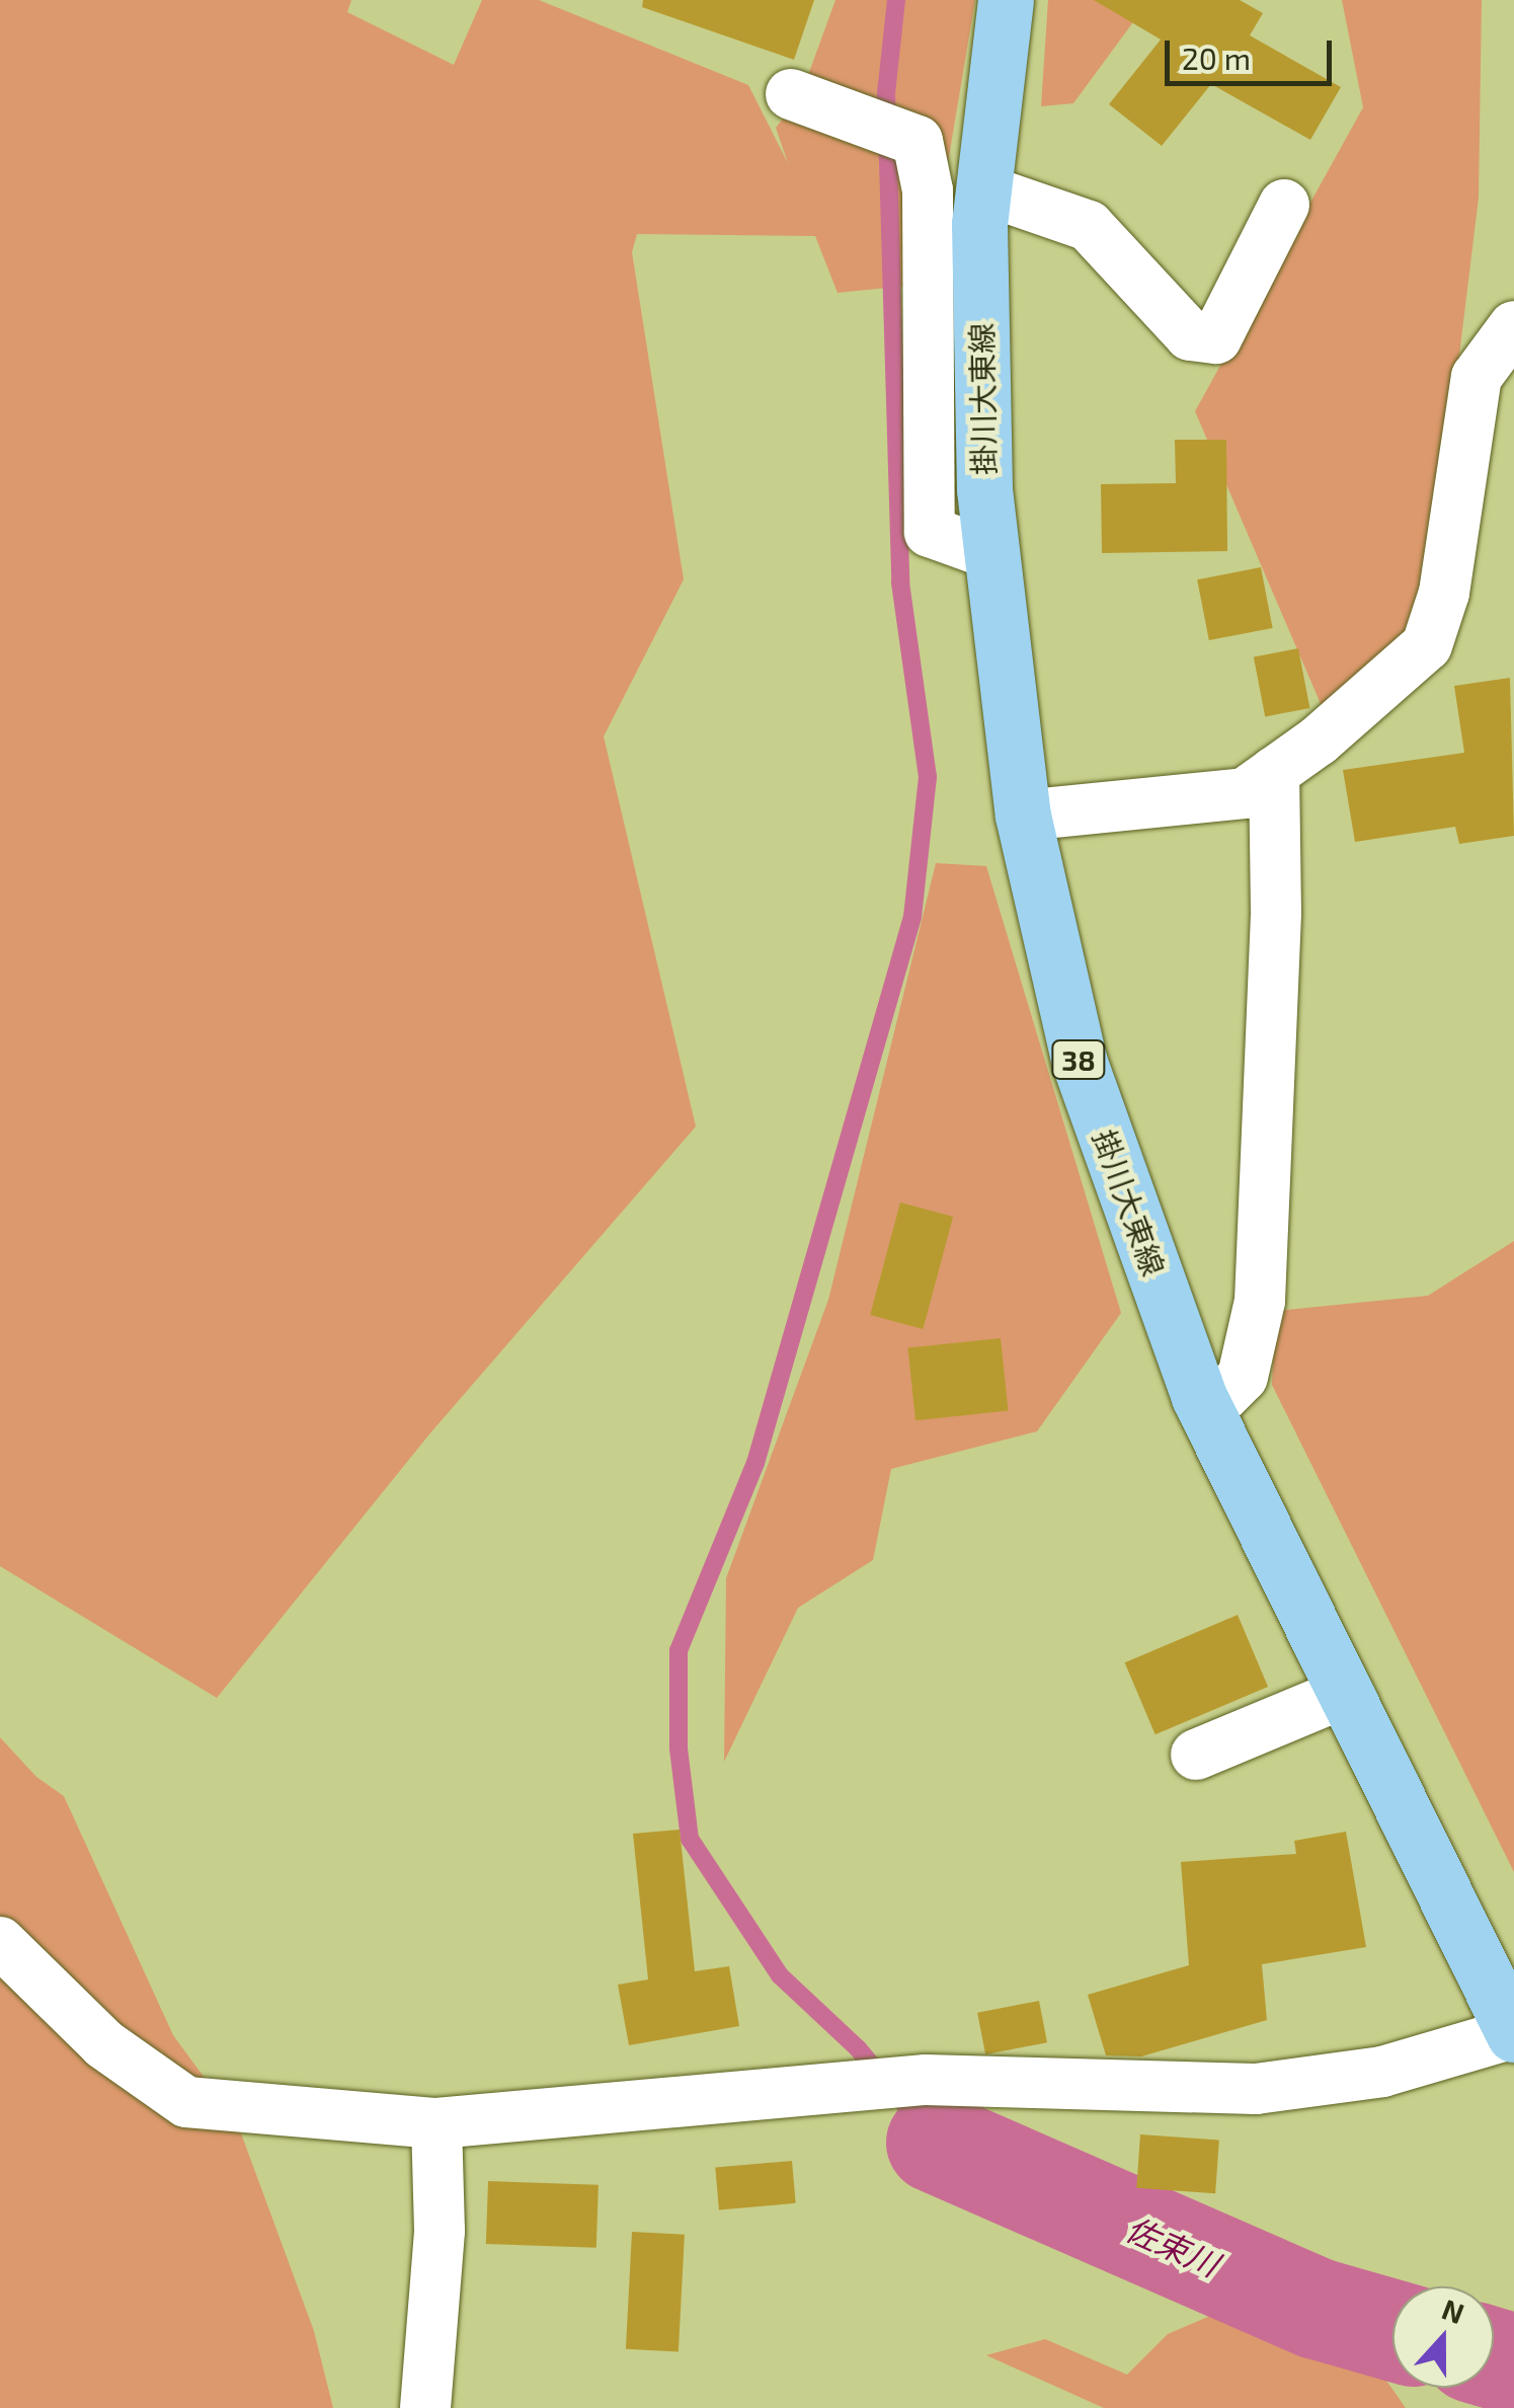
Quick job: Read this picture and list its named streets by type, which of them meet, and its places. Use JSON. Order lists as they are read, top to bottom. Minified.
{"streets":{"main road":["掛川大東線","38"]},"water":["佐束川"],"scale_bar":"20 m","north":"top"}
